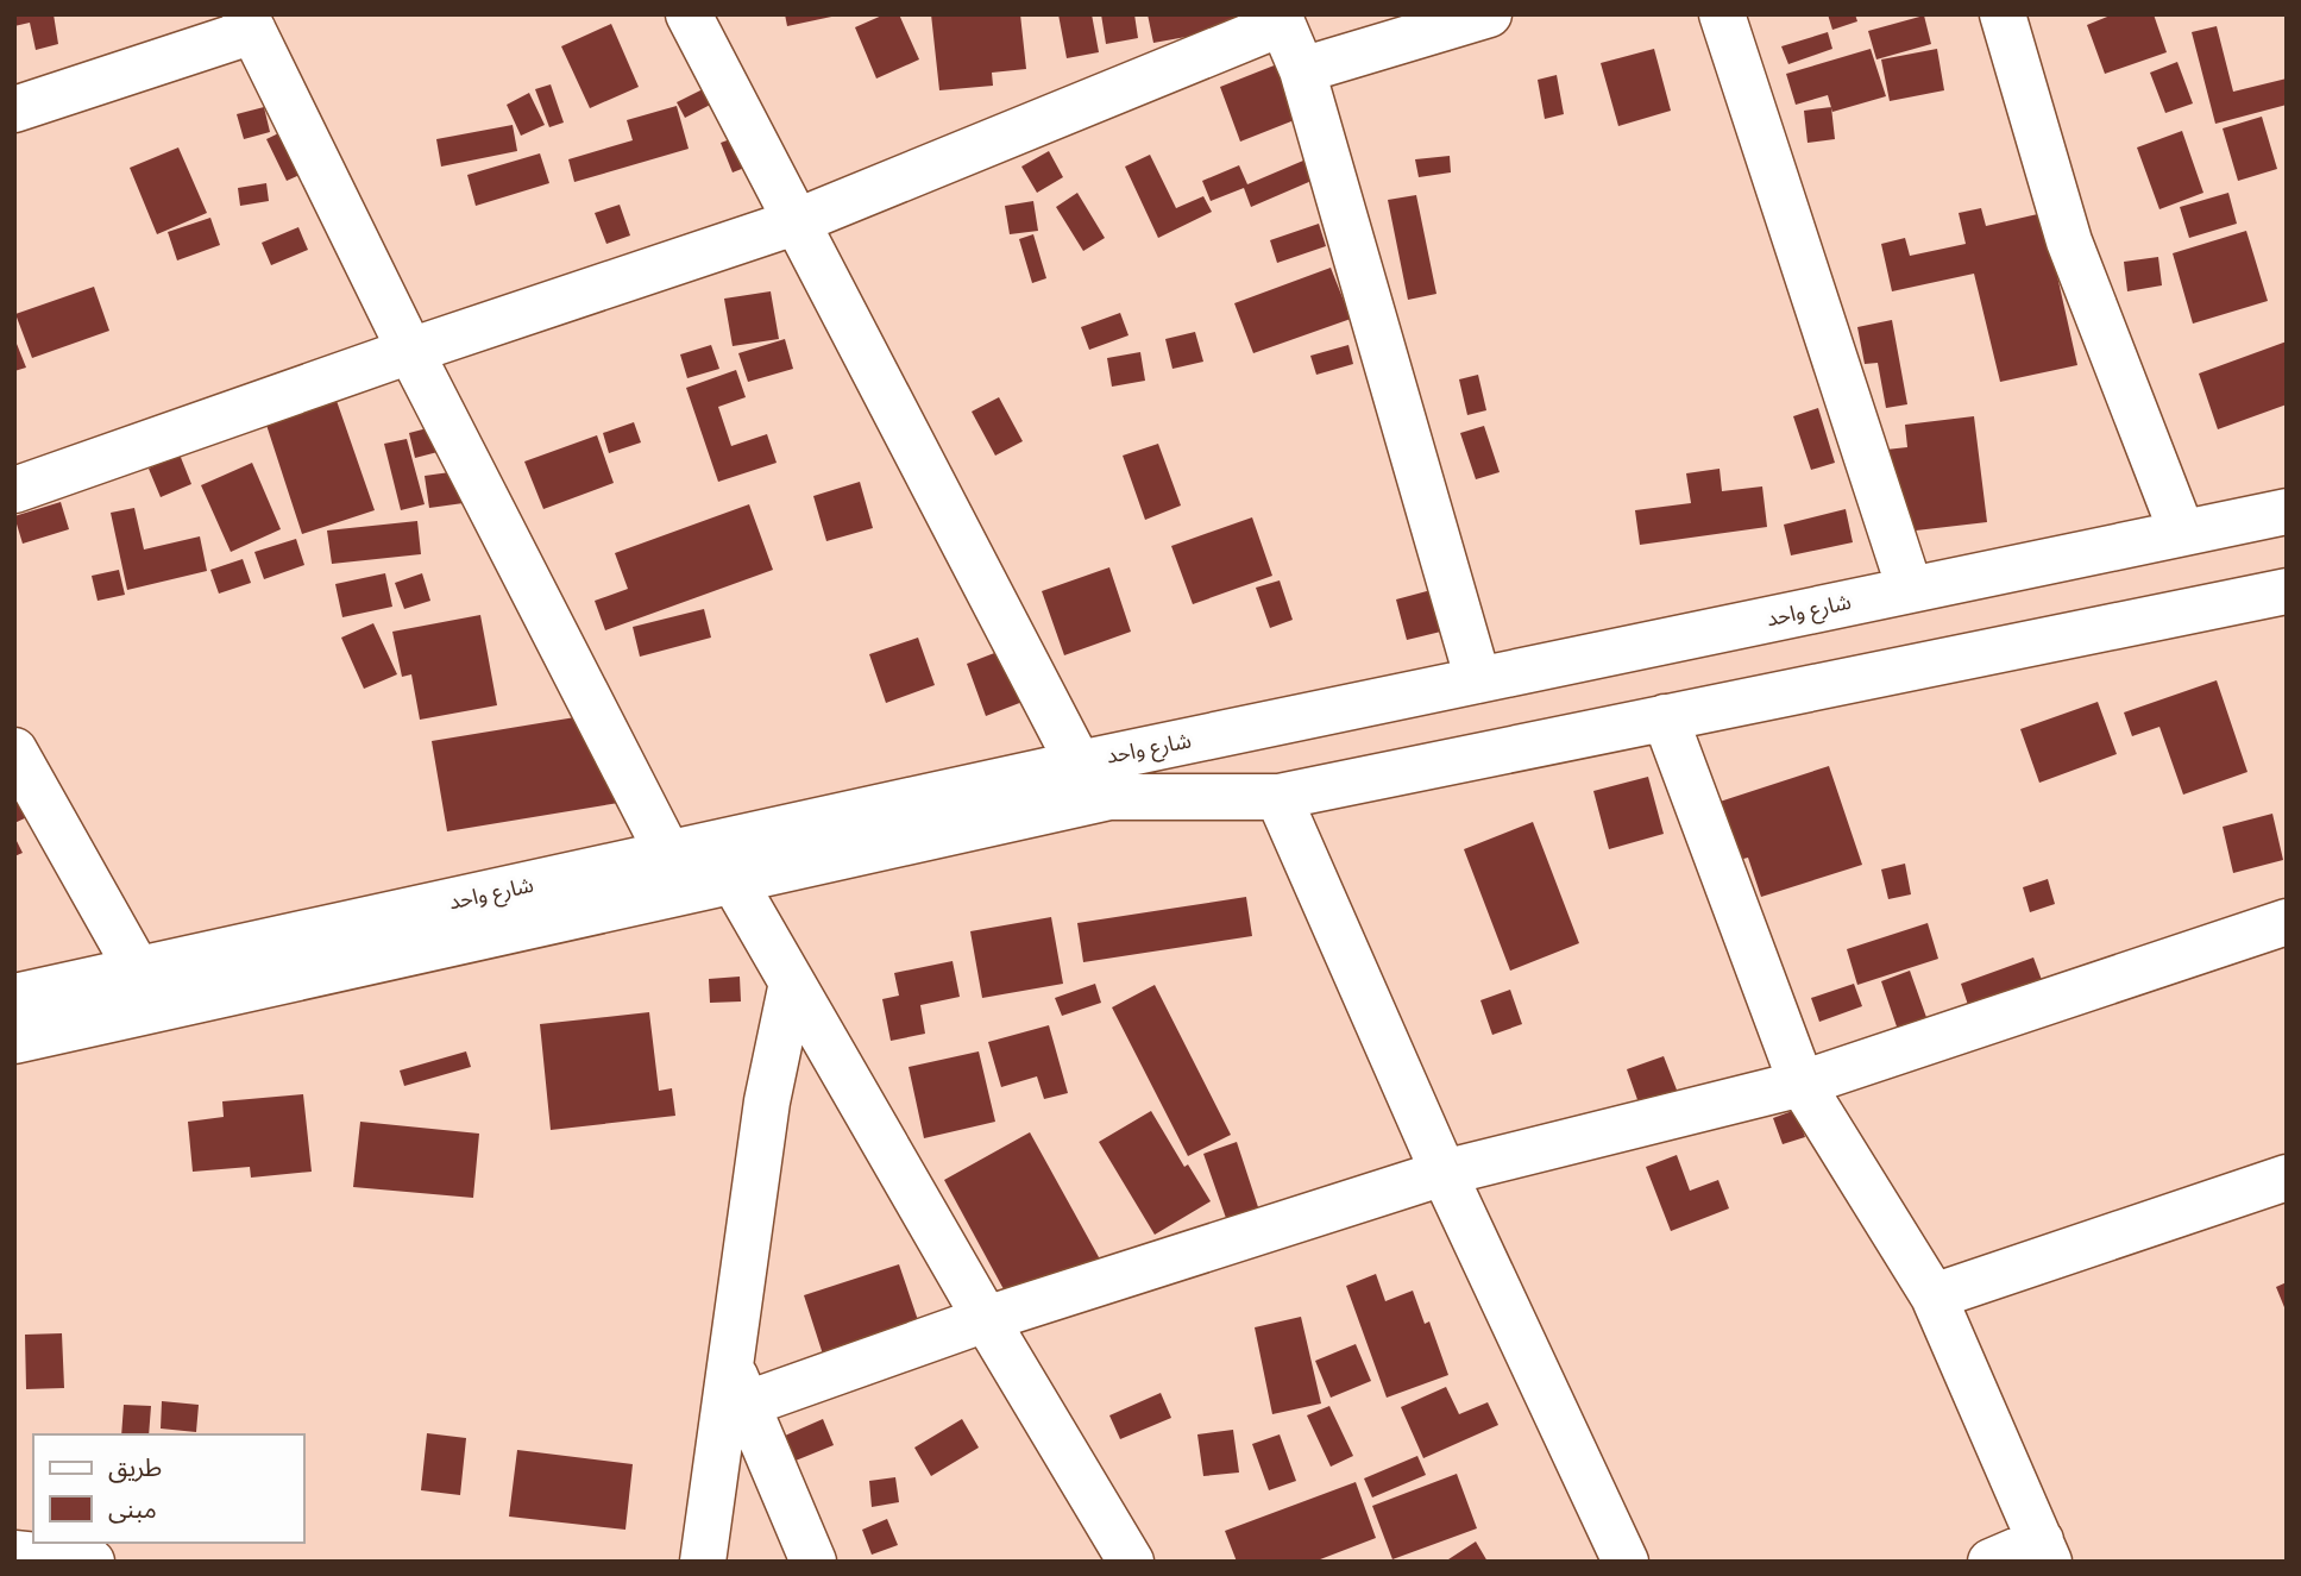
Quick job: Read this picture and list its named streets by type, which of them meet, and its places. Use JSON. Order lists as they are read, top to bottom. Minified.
{"streets":{"street":["شارع واحد"]},"legend":["طريق","مبنى"]}
